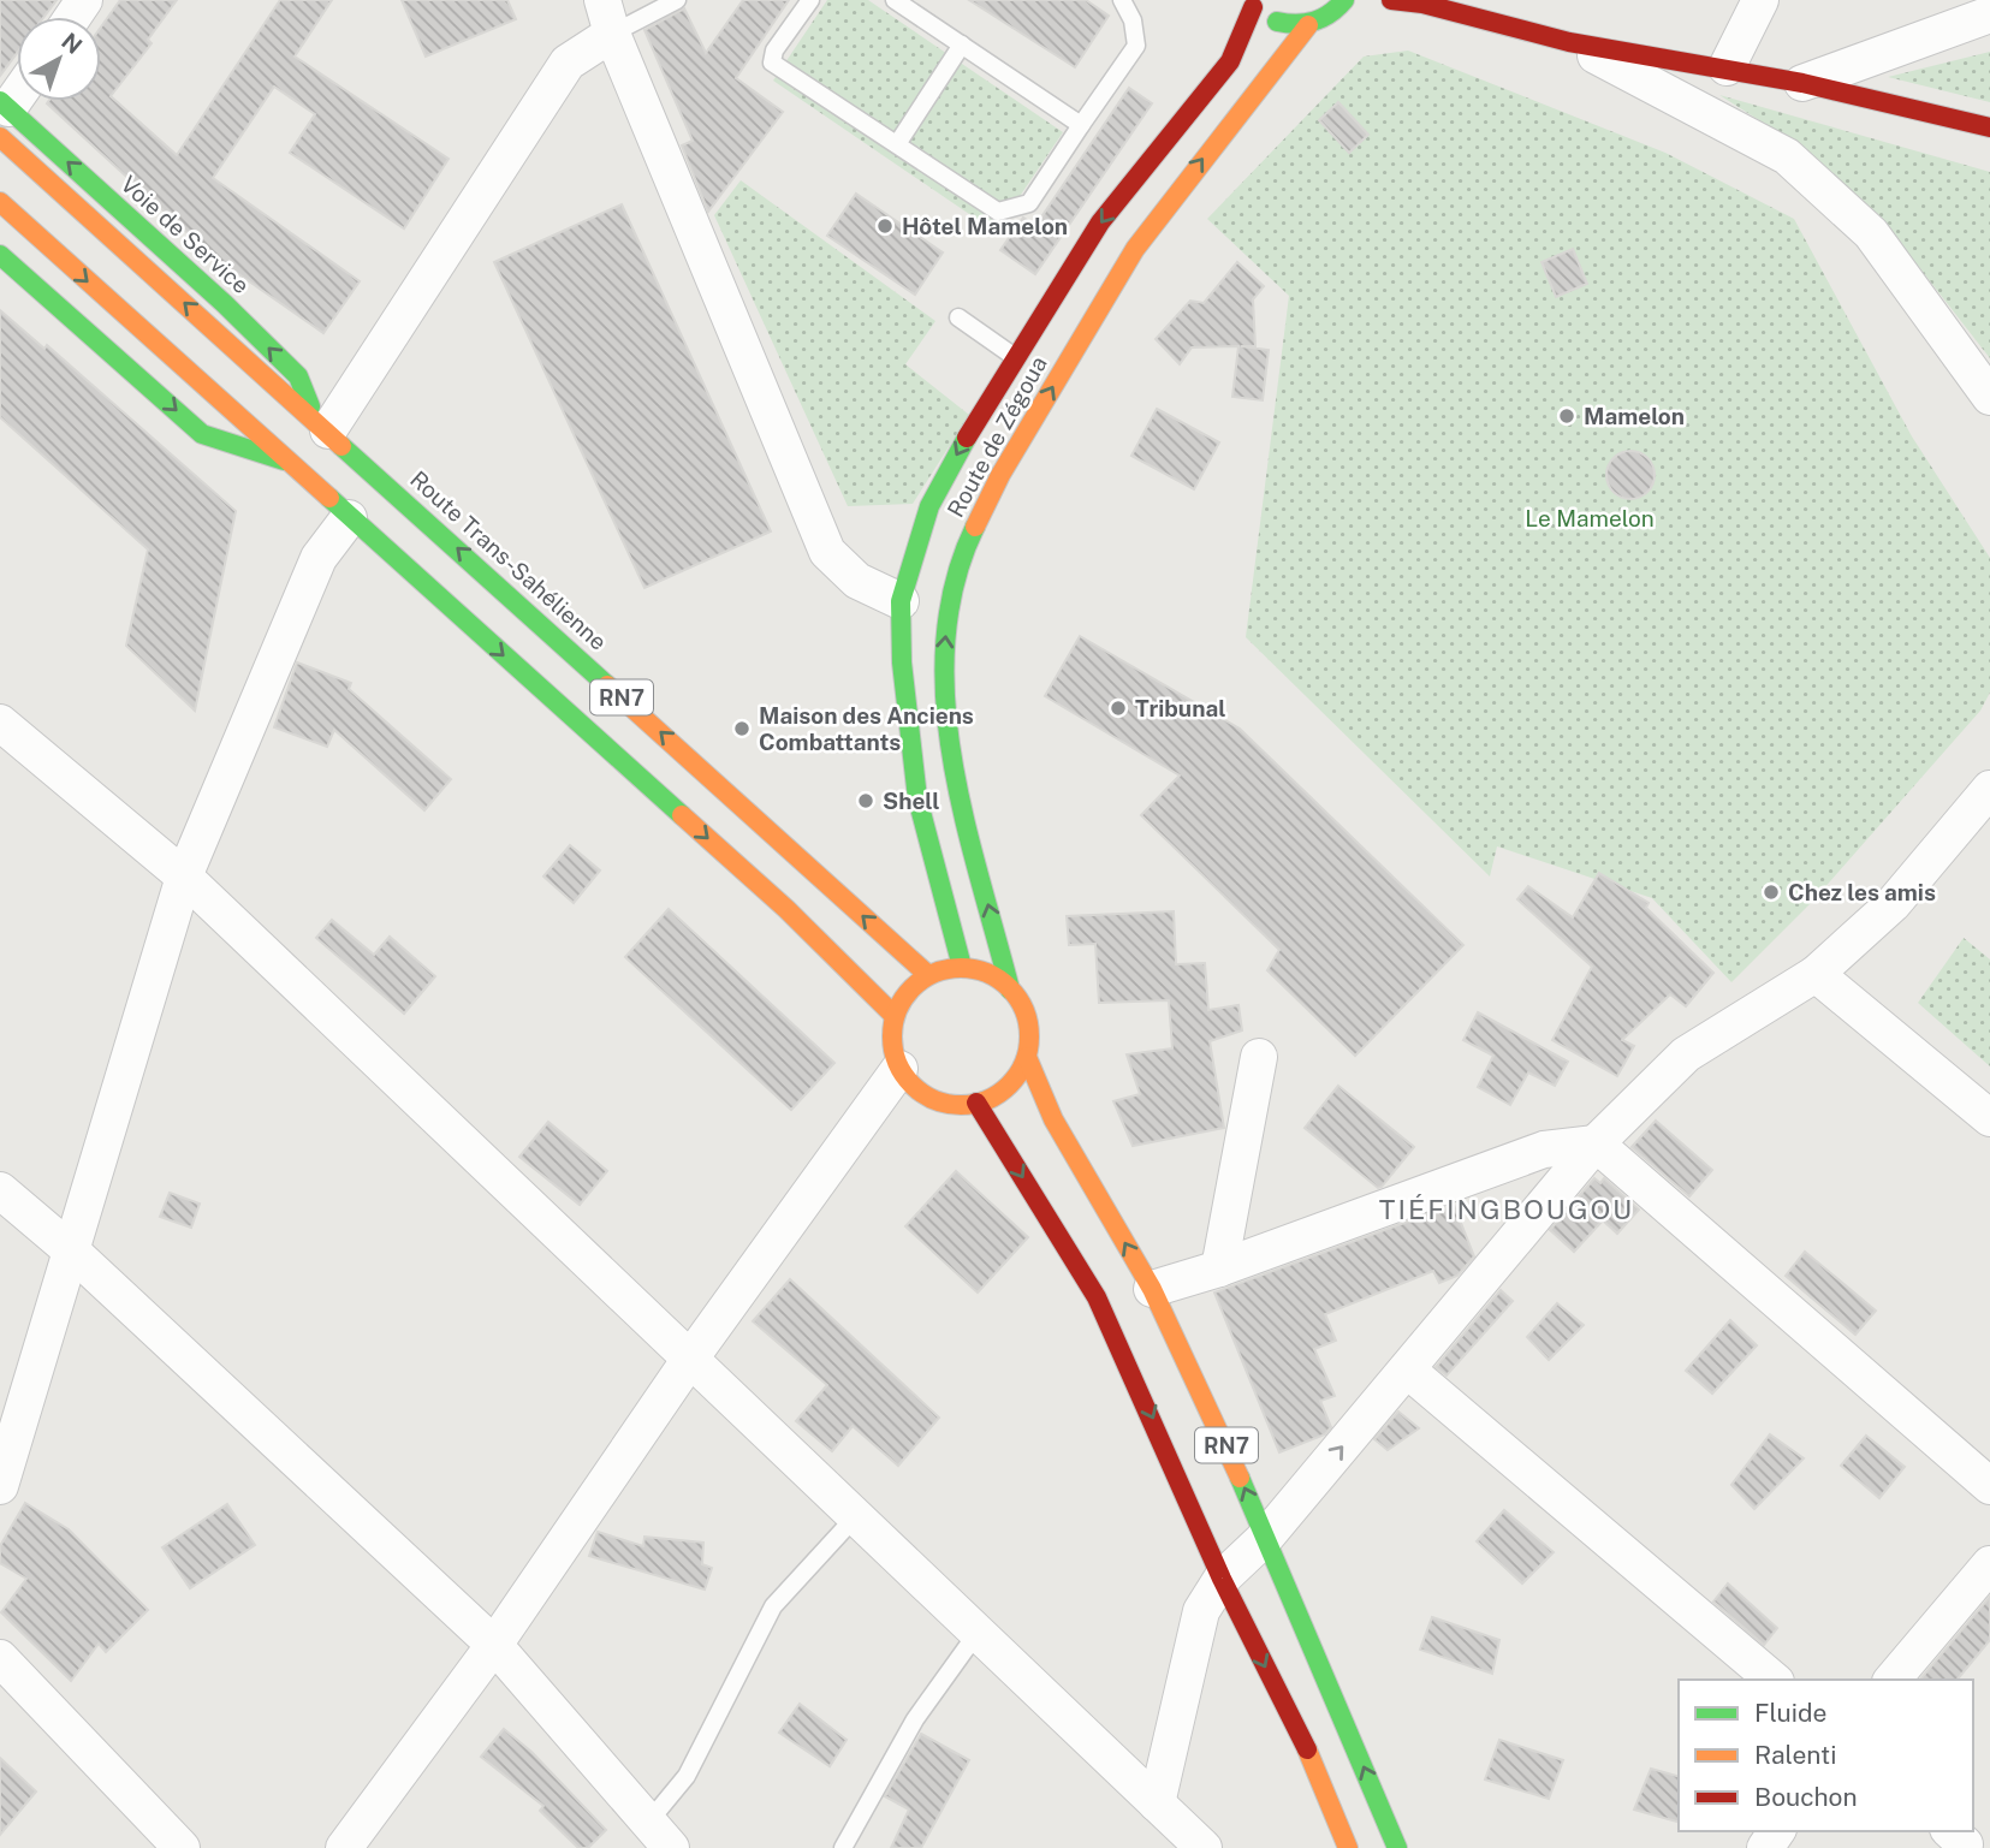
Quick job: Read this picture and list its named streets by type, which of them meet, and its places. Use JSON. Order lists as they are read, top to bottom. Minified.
{"streets":{"main road":["Voie de Service","Route de Zégoua","Route Trans-Sahélienne","RN7"]},"crossings":[["Voie de Service","Route Trans-Sahélienne"],["Voie de Service","RN7"],["Route de Zégoua","Route Trans-Sahélienne"],["Route de Zégoua","RN7"],["Route Trans-Sahélienne","RN7"]],"districts":["TIÉFINGBOUGOU"],"parks":["Le Mamelon"],"places":["Hôtel Mamelon","Mamelon","Tribunal","Maison des Anciens Combattants","Shell","Chez les amis"],"legend":["Fluide","Ralenti","Bouchon"],"north":"top right"}
